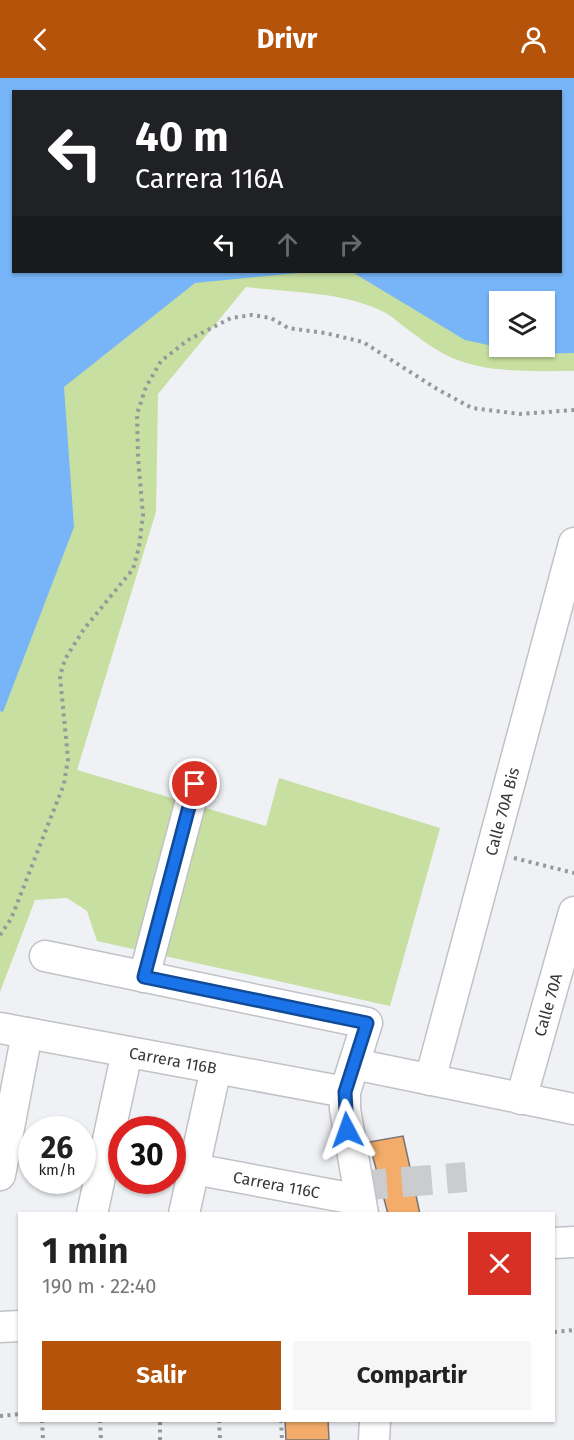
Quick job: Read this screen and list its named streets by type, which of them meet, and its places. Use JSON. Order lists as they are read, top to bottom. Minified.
{"streets":{"street":["Calle 70A Bis","Calle 70A","Carrera 116B","Carrera 116C"]},"page":{"header":"Drivr","turn":["40 m","Carrera 116A"],"speed":"26 km/h","limit":"30","heading":["1 min","190 m · 22:40"],"buttons":["Salir","Compartir"]}}
